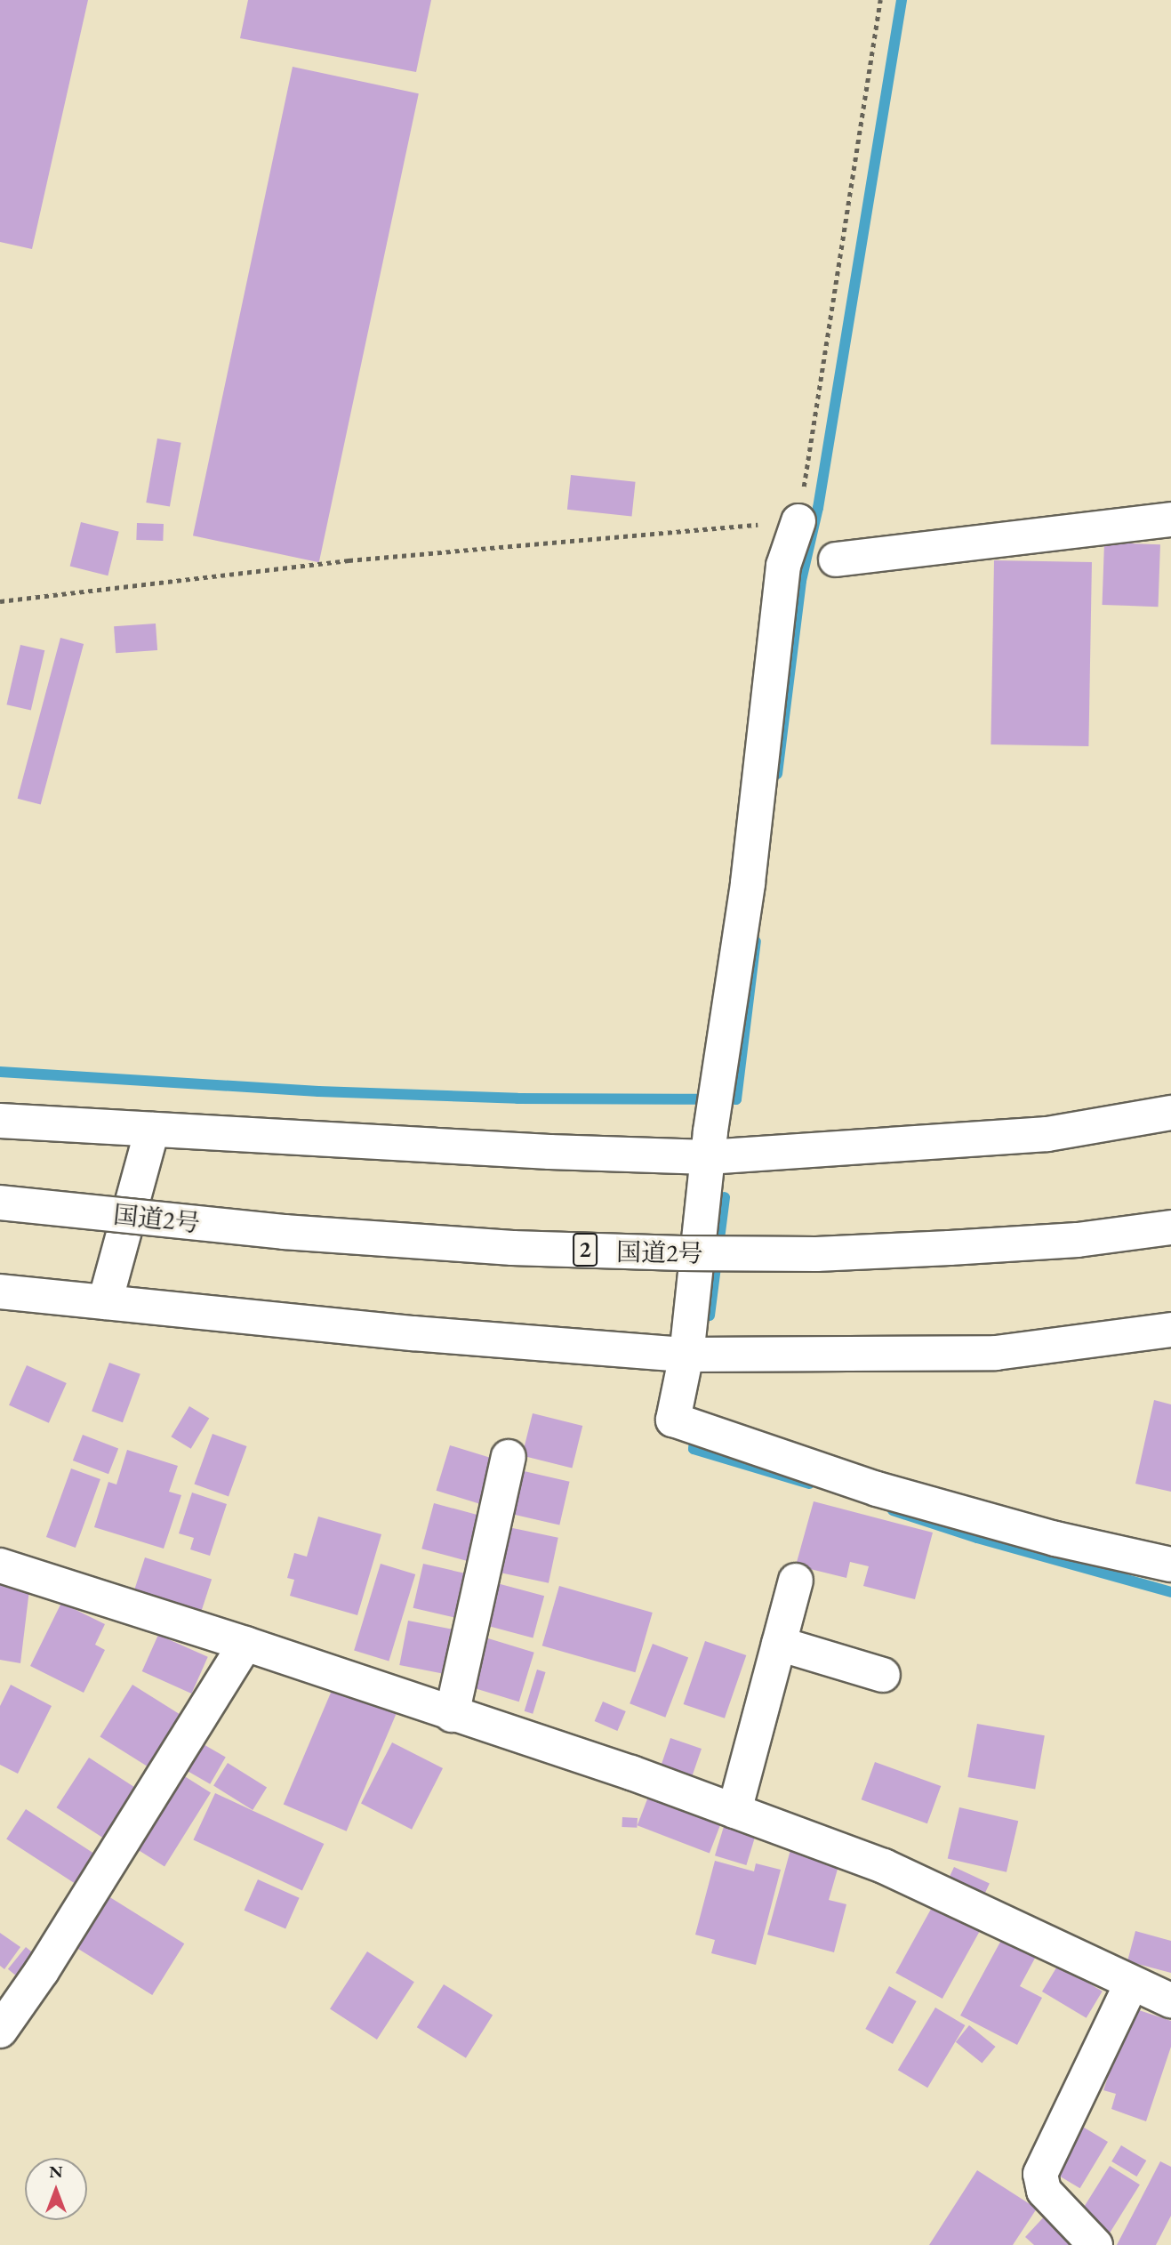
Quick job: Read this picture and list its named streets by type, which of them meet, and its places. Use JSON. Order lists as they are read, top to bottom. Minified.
{"streets":{"main road":["国道2号","2"]},"north":"top"}
